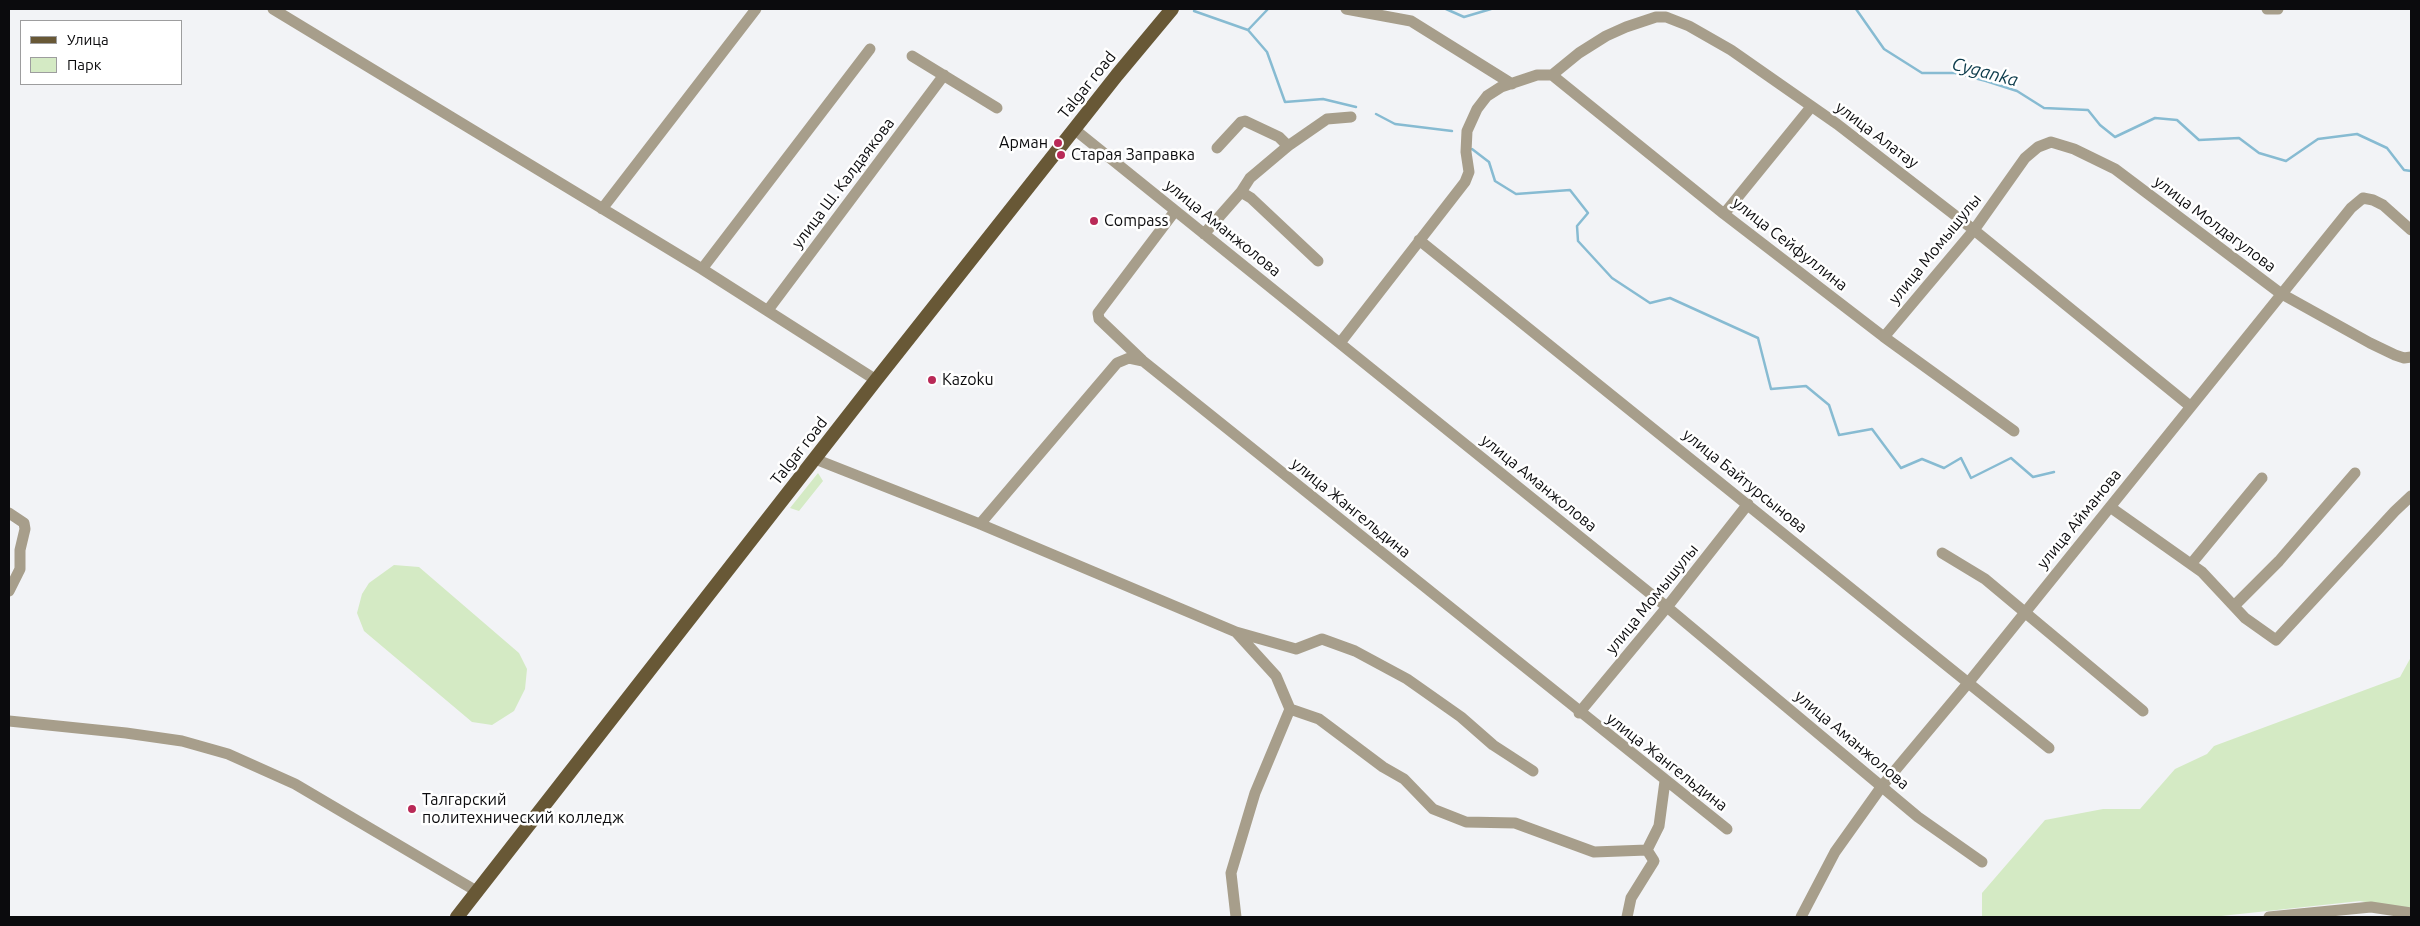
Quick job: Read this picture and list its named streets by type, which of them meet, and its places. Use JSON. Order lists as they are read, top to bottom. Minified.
{"streets":{"main road":["Talgar road"],"street":["улица Алатау","улица Ш. Калдаякова","улица Молдагулова","улица Аманжолова","улица Сейфуллина","улица Момышулы","улица Байтурсынова","улица Жангельдина","улица Айманова"]},"crossings":[["Talgar road","улица Аманжолова"],["улица Алатау","улица Сейфуллина"],["улица Алатау","улица Момышулы"],["улица Алатау","улица Айманова"],["улица Молдагулова","улица Момышулы"],["улица Молдагулова","улица Айманова"],["улица Аманжолова","улица Момышулы"],["улица Аманжолова","улица Жангельдина"],["улица Аманжолова","улица Айманова"],["улица Сейфуллина","улица Момышулы"],["улица Момышулы","улица Байтурсынова"],["улица Момышулы","улица Жангельдина"],["улица Байтурсынова","улица Айманова"]],"water":["Cyganka"],"places":["Арман","Старая Заправка","Compass","Kazoku","Талгарский политехнический колледж"],"legend":["Улица","Парк"]}
